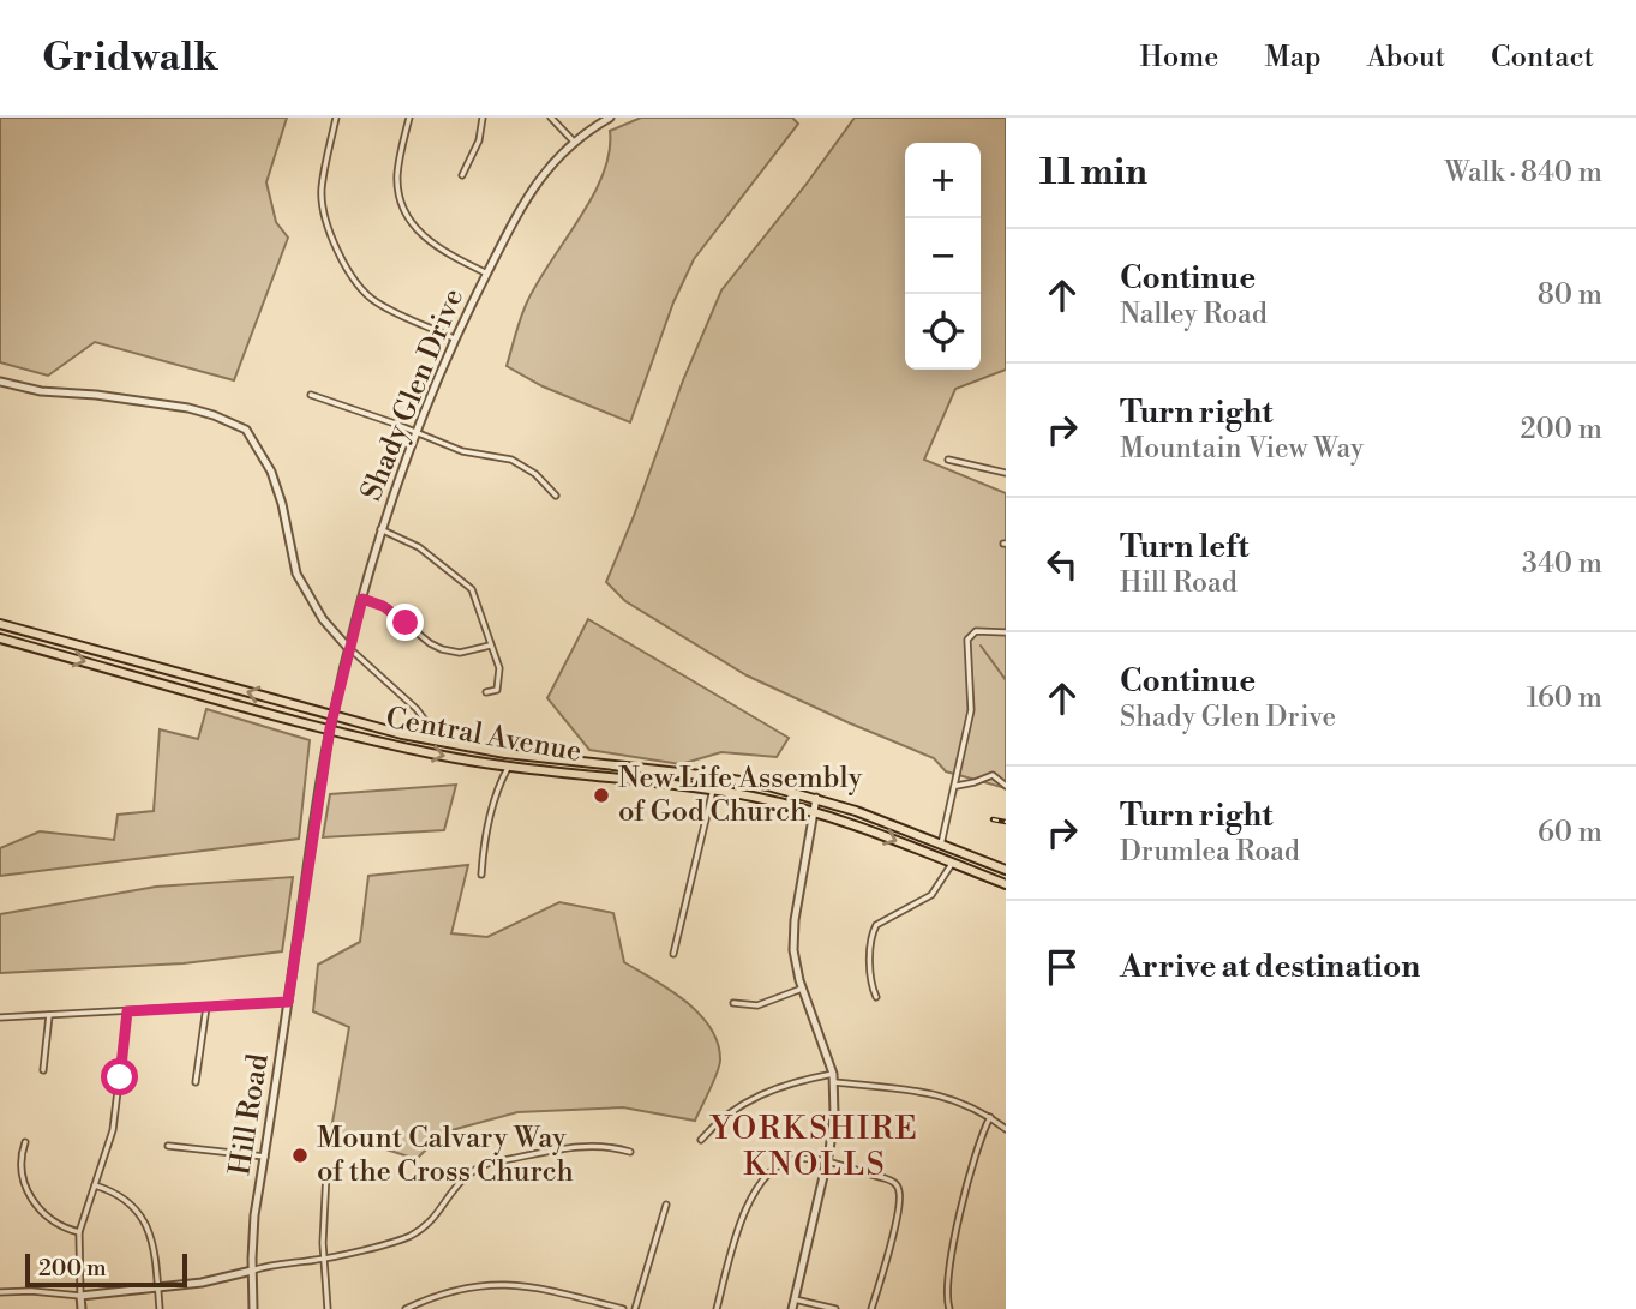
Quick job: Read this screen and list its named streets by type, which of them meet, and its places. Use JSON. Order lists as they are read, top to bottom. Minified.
{"streets":{"main road":["Central Avenue"],"street":["Shady Glen Drive","Hill Road"]},"crossings":[["Shady Glen Drive","Central Avenue"],["Shady Glen Drive","Hill Road"],["Central Avenue","Hill Road"]],"districts":["YORKSHIRE KNOLLS"],"places":["New Life Assembly of God Church","Mount Calvary Way of the Cross Church"],"scale_bar":"200 m","page":{"header":"Gridwalk","nav":["Home","Map","About","Contact"],"heading":["11 min","Walk · 840 m"],"map_buttons":["+","−"],"list":[["Continue","Nalley Road","80 m"],["Turn right","Mountain View Way","200 m"],["Turn left","Hill Road","340 m"],["Continue","Shady Glen Drive","160 m"],["Turn right","Drumlea Road","60 m"],"Arrive at destination"],"scale":"200 m"}}
